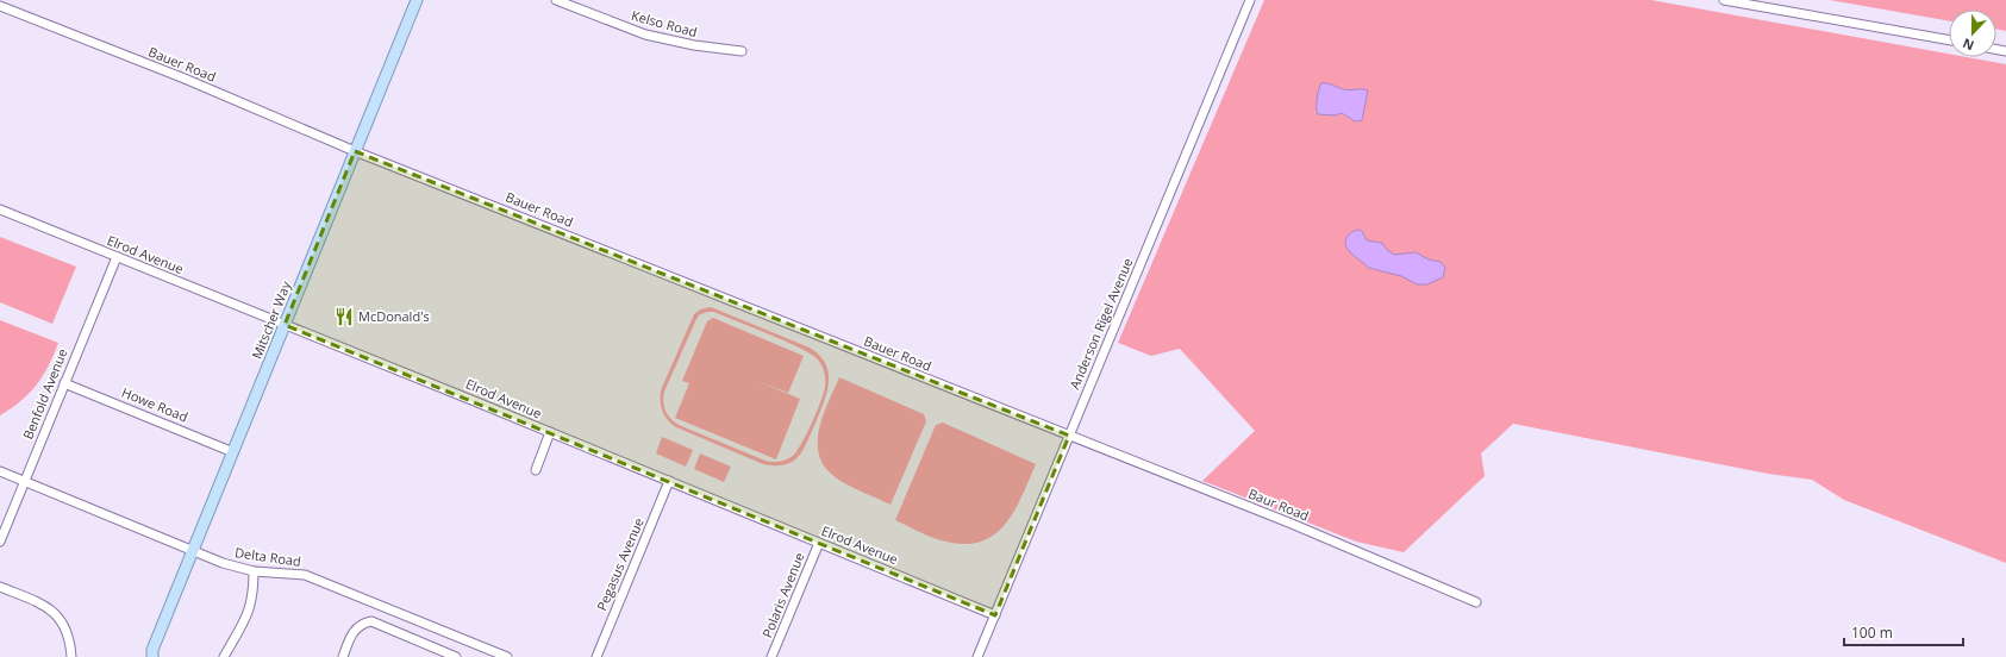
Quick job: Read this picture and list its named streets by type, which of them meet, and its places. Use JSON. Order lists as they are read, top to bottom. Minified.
{"streets":{"main road":["Mitscher Way"],"street":["Kelso Road","Bauer Road","Elrod Avenue","Anderson Rigel Avenue","Benfold Avenue","Howe Road","Baur Road","Delta Road","Pegasus Avenue","Polaris Avenue"]},"crossings":[["Bauer Road","Mitscher Way"],["Bauer Road","Anderson Rigel Avenue"],["Bauer Road","Baur Road"],["Elrod Avenue","Mitscher Way"],["Elrod Avenue","Anderson Rigel Avenue"],["Elrod Avenue","Benfold Avenue"],["Elrod Avenue","Pegasus Avenue"],["Elrod Avenue","Polaris Avenue"],["Mitscher Way","Howe Road"],["Mitscher Way","Delta Road"],["Anderson Rigel Avenue","Baur Road"],["Benfold Avenue","Howe Road"],["Benfold Avenue","Delta Road"]],"places":{"restaurant":["McDonald's"]},"scale_bar":"100 m","north":"bottom"}
